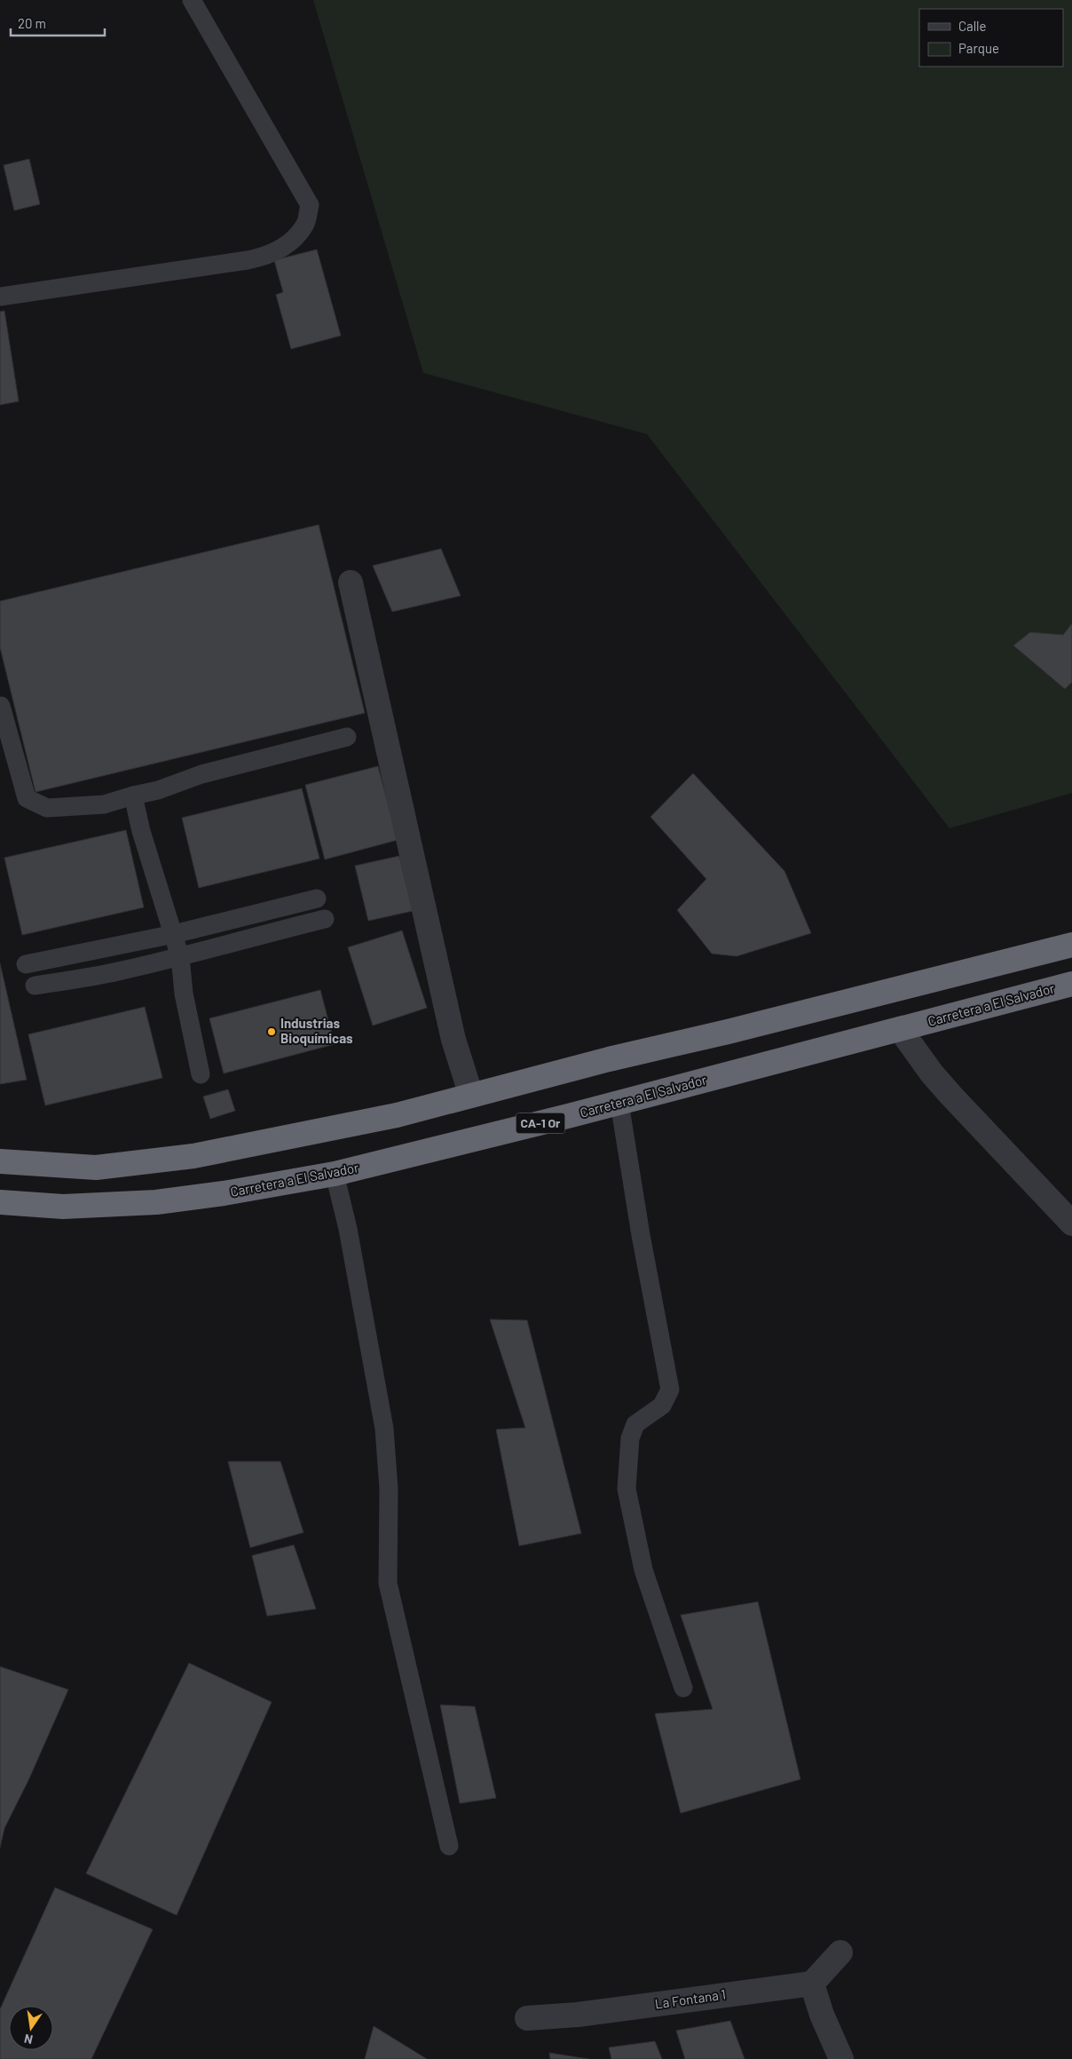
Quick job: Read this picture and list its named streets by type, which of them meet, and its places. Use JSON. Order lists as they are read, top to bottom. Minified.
{"streets":{"highway":["Carretera a El Salvador","CA-1 Or"],"street":["La Fontana 1"]},"places":["Industrias Bioquímicas"],"legend":["Calle","Parque"],"scale_bar":"20 m","north":"bottom"}
